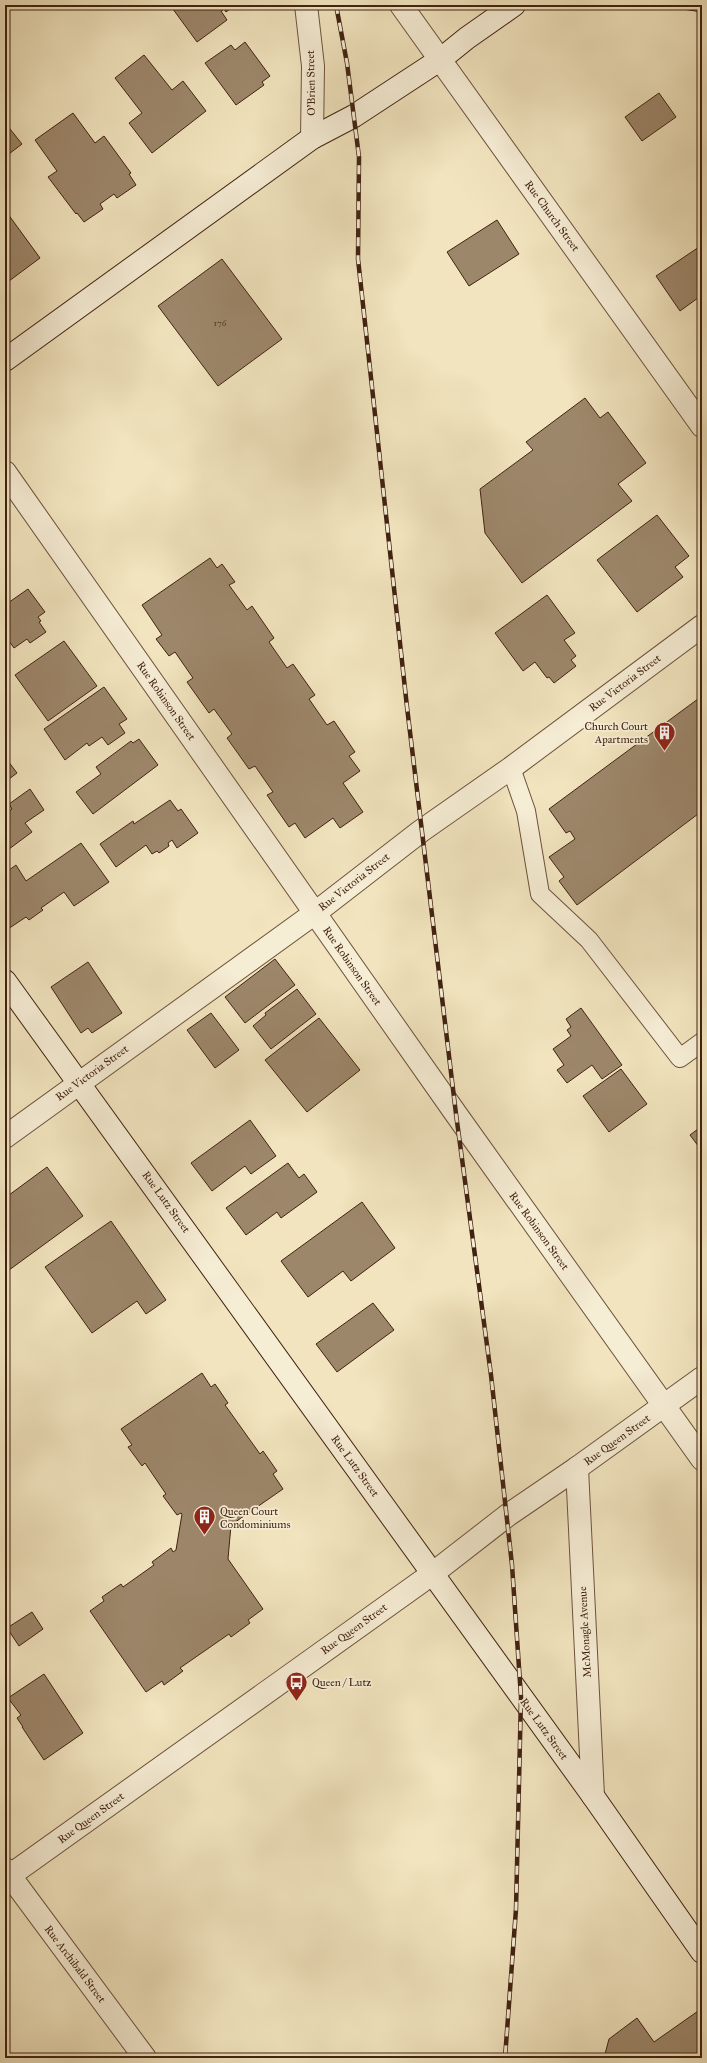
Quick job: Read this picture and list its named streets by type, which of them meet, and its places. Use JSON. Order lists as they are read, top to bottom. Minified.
{"streets":{"street":["O'Brien Street","Rue Church Street","Rue Victoria Street","Rue Robinson Street","Rue Lutz Street","Rue Queen Street","McMonagle Avenue","Rue Archibald Street"]},"crossings":[["Rue Victoria Street","Rue Robinson Street"],["Rue Victoria Street","Rue Lutz Street"],["Rue Robinson Street","Rue Queen Street"],["Rue Lutz Street","Rue Queen Street"],["Rue Lutz Street","McMonagle Avenue"],["Rue Queen Street","McMonagle Avenue"],["Rue Queen Street","Rue Archibald Street"]],"places":{"building":["Church Court Apartments","Queen Court Condominiums"],"bus stop":["Queen / Lutz"]},"house_numbers":["176"]}
